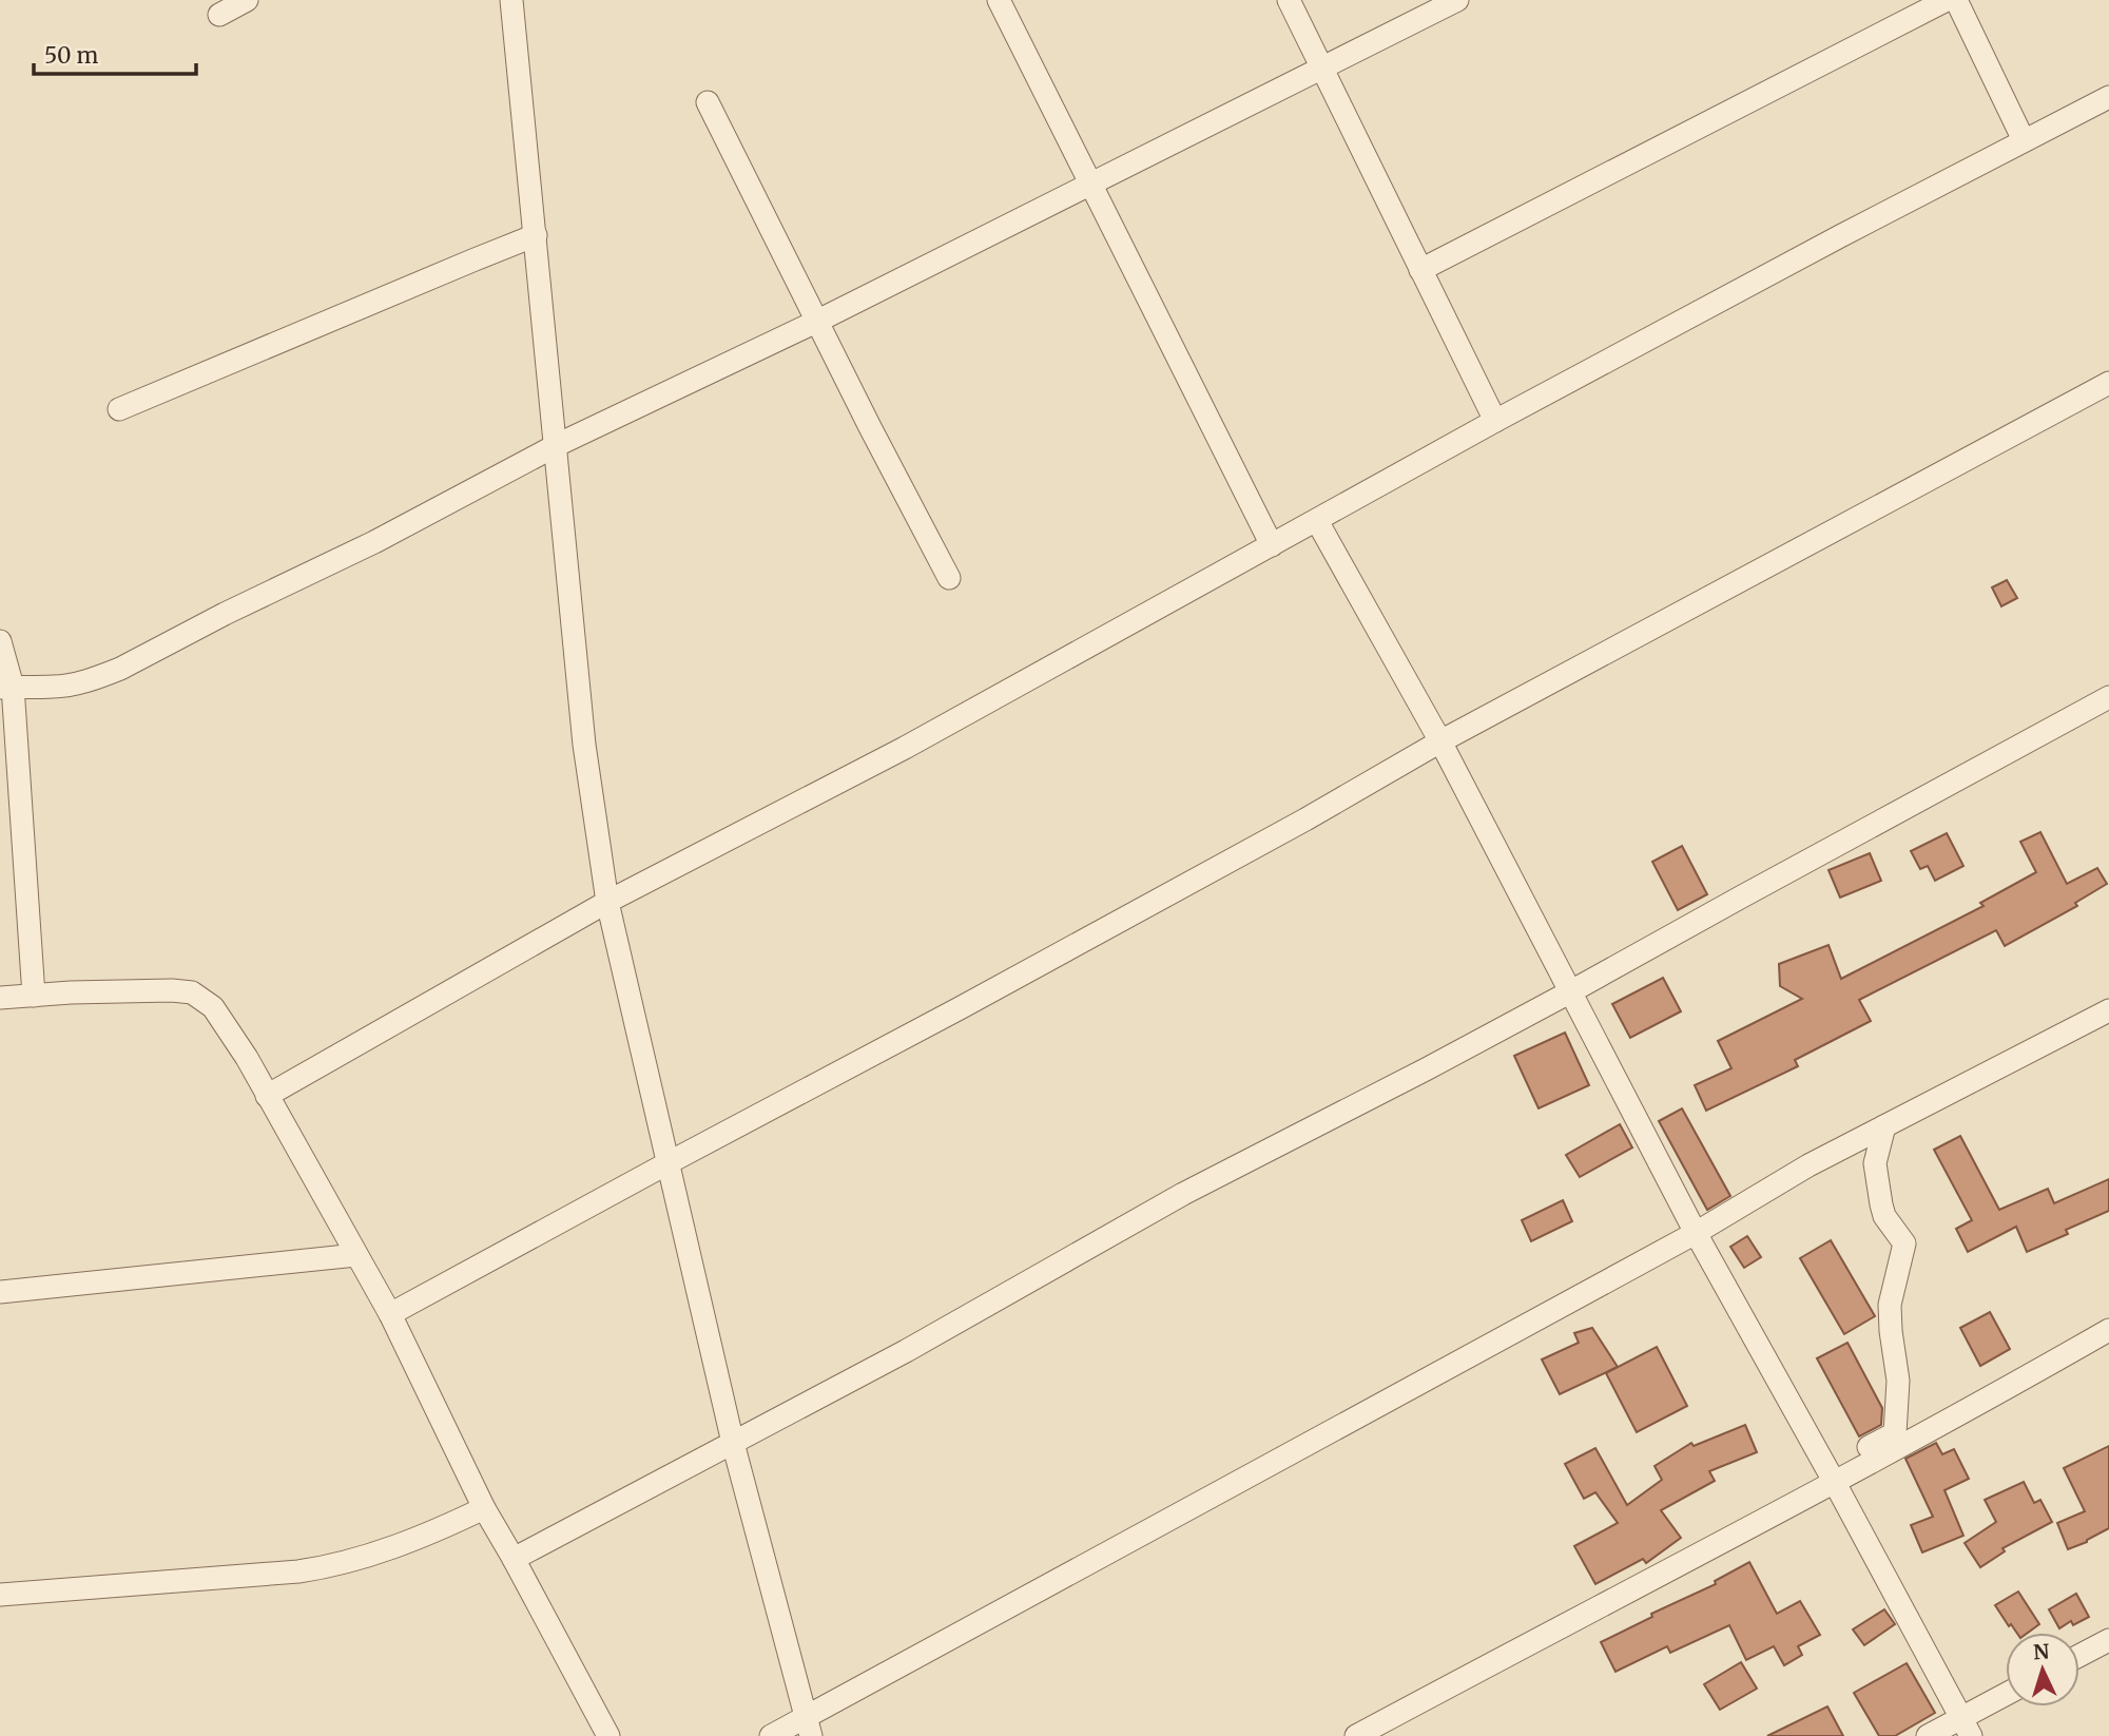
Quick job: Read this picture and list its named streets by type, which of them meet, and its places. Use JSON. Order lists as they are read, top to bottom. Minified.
{"scale_bar":"50 m","north":"top"}
